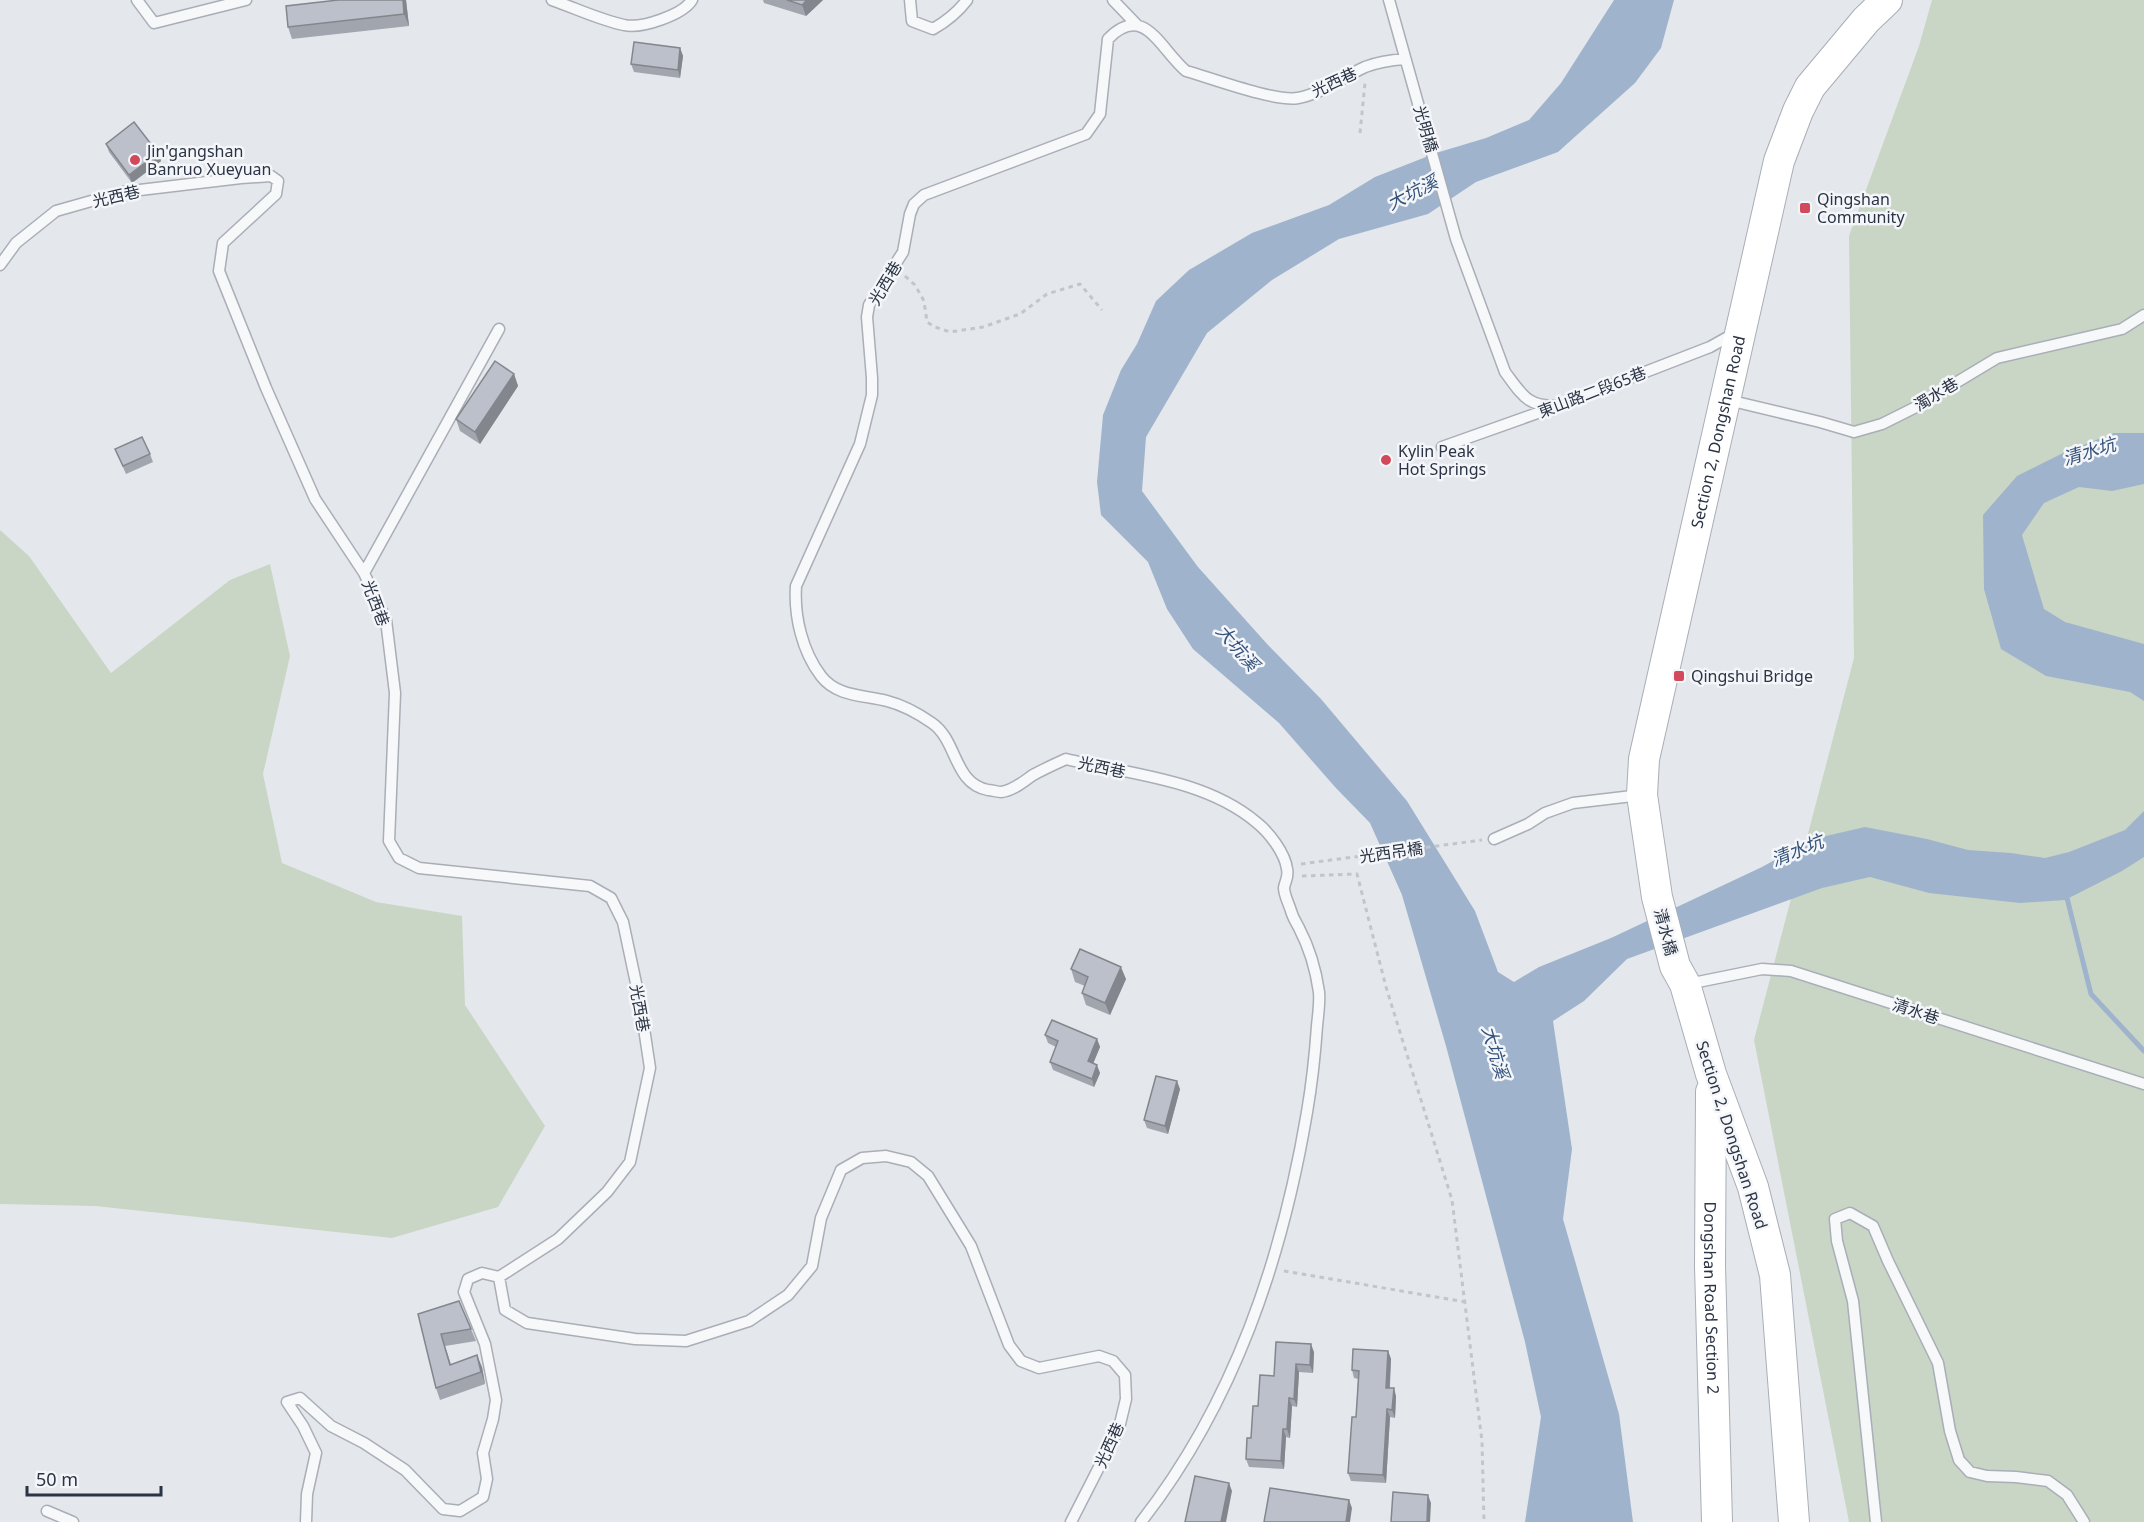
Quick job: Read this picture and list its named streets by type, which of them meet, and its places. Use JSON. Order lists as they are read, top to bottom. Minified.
{"streets":{"main road":["Section 2, Dongshan Road","清水橋","Dongshan Road Section 2"],"lane":["光西巷","光明橋","東山路二段65巷","濁水巷","清水巷"],"path":["光西吊橋"]},"crossings":[["光西巷","光明橋"],["光西巷","光西吊橋"],["光明橋","東山路二段65巷"],["東山路二段65巷","Section 2, Dongshan Road"],["濁水巷","Section 2, Dongshan Road"],["Section 2, Dongshan Road","清水橋"],["Section 2, Dongshan Road","清水巷"],["Section 2, Dongshan Road","Dongshan Road Section 2"],["清水橋","清水巷"]],"water":["大坑溪","清水坑"],"places":{"other":["Jin'gangshan Banruo Xueyuan","Kylin Peak Hot Springs"],"transit":["Qingshan Community","Qingshui Bridge"]},"scale_bar":"50 m"}
